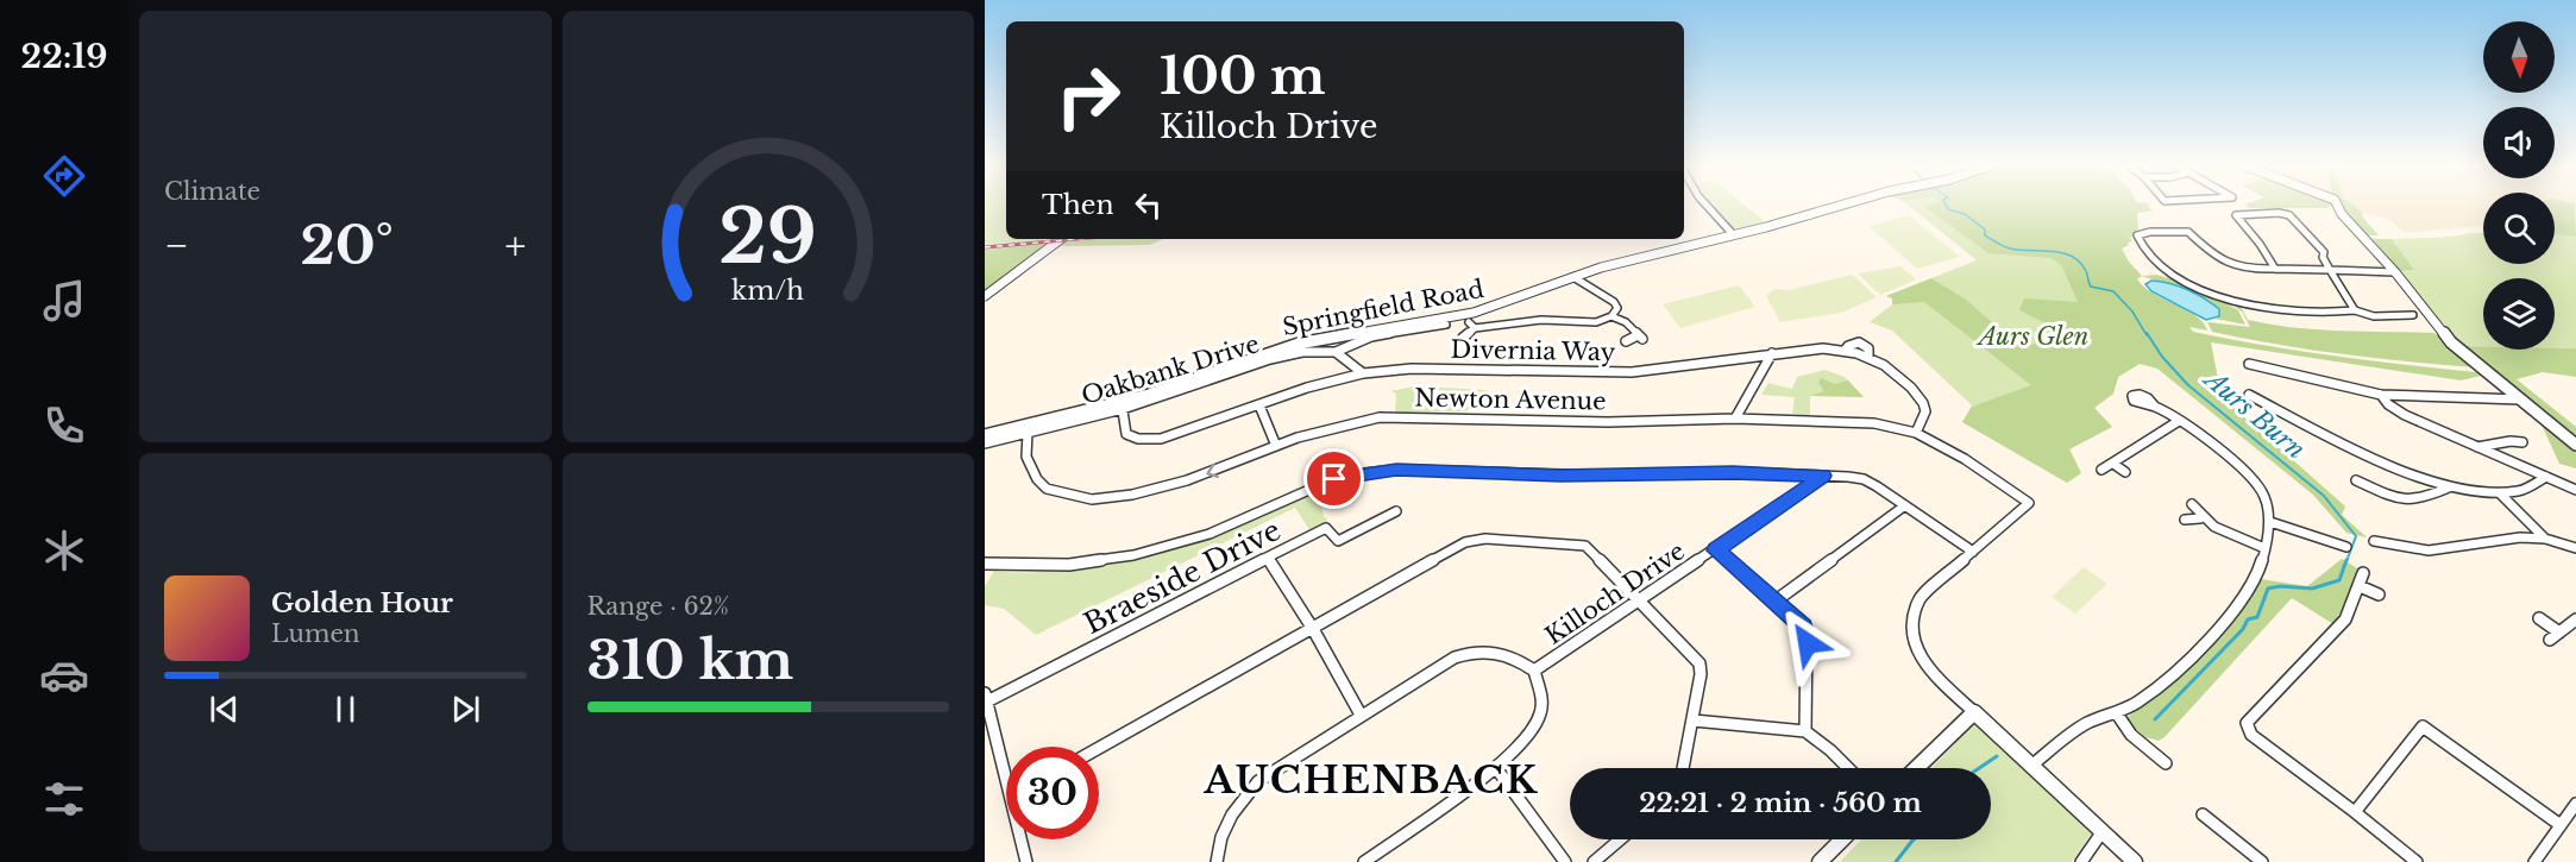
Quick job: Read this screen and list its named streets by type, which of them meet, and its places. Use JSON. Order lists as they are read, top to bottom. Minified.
{"streets":{"street":["Springfield Road","Divernia Way","Oakbank Drive","Newton Avenue","Braeside Drive","Killoch Drive"]},"crossings":[["Springfield Road","Divernia Way"],["Springfield Road","Oakbank Drive"],["Divernia Way","Oakbank Drive"],["Divernia Way","Newton Avenue"],["Oakbank Drive","Newton Avenue"]],"districts":["AUCHENBACK"],"water":["Aurs Burn"],"parks":["Aurs Glen"],"north":"bottom","page":{"tabs":"22:19","tile":["Climate",["Range · 62%","310 km"]],"turn":["100 m","Killoch Drive"],"then":"Then","heat":["−","20°","+"],"song":["Golden Hour","Lumen"],"limit":"30","trip":"22:21 · 2 min · 560 m","gauge":["29","km/h"]}}
